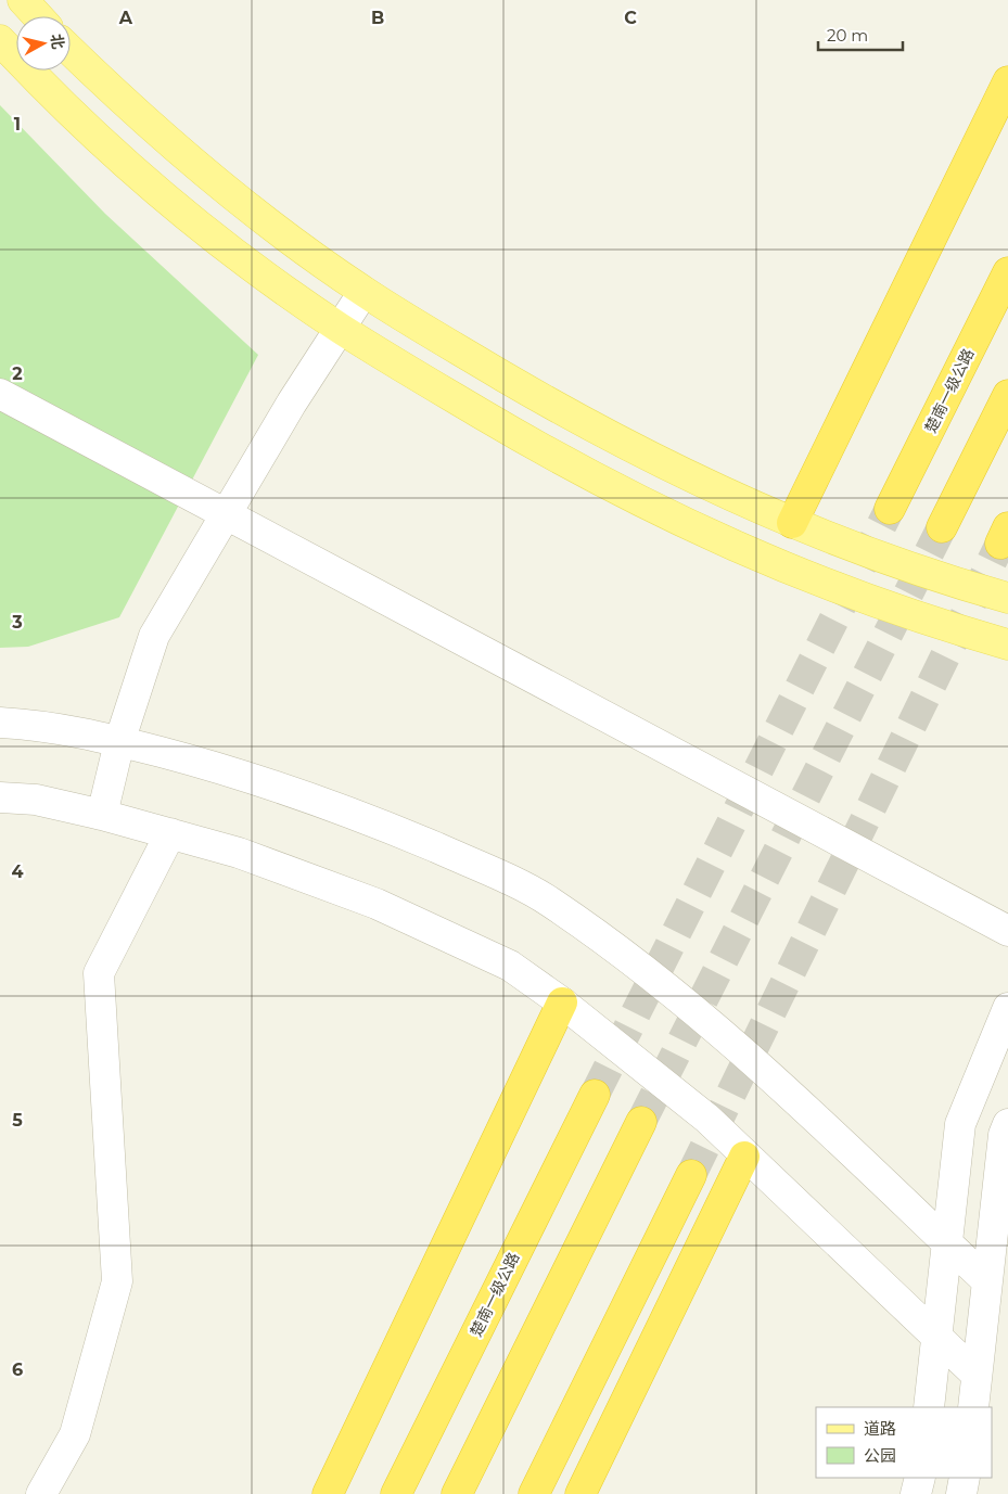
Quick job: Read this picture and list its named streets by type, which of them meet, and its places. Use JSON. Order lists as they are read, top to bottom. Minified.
{"streets":{"highway":["楚南一级公路"]},"legend":["道路","公园"],"scale_bar":"20 m","north":"right","grid":{"columns":["A","B","C"],"rows":["1","2","3","4","5","6"]}}
